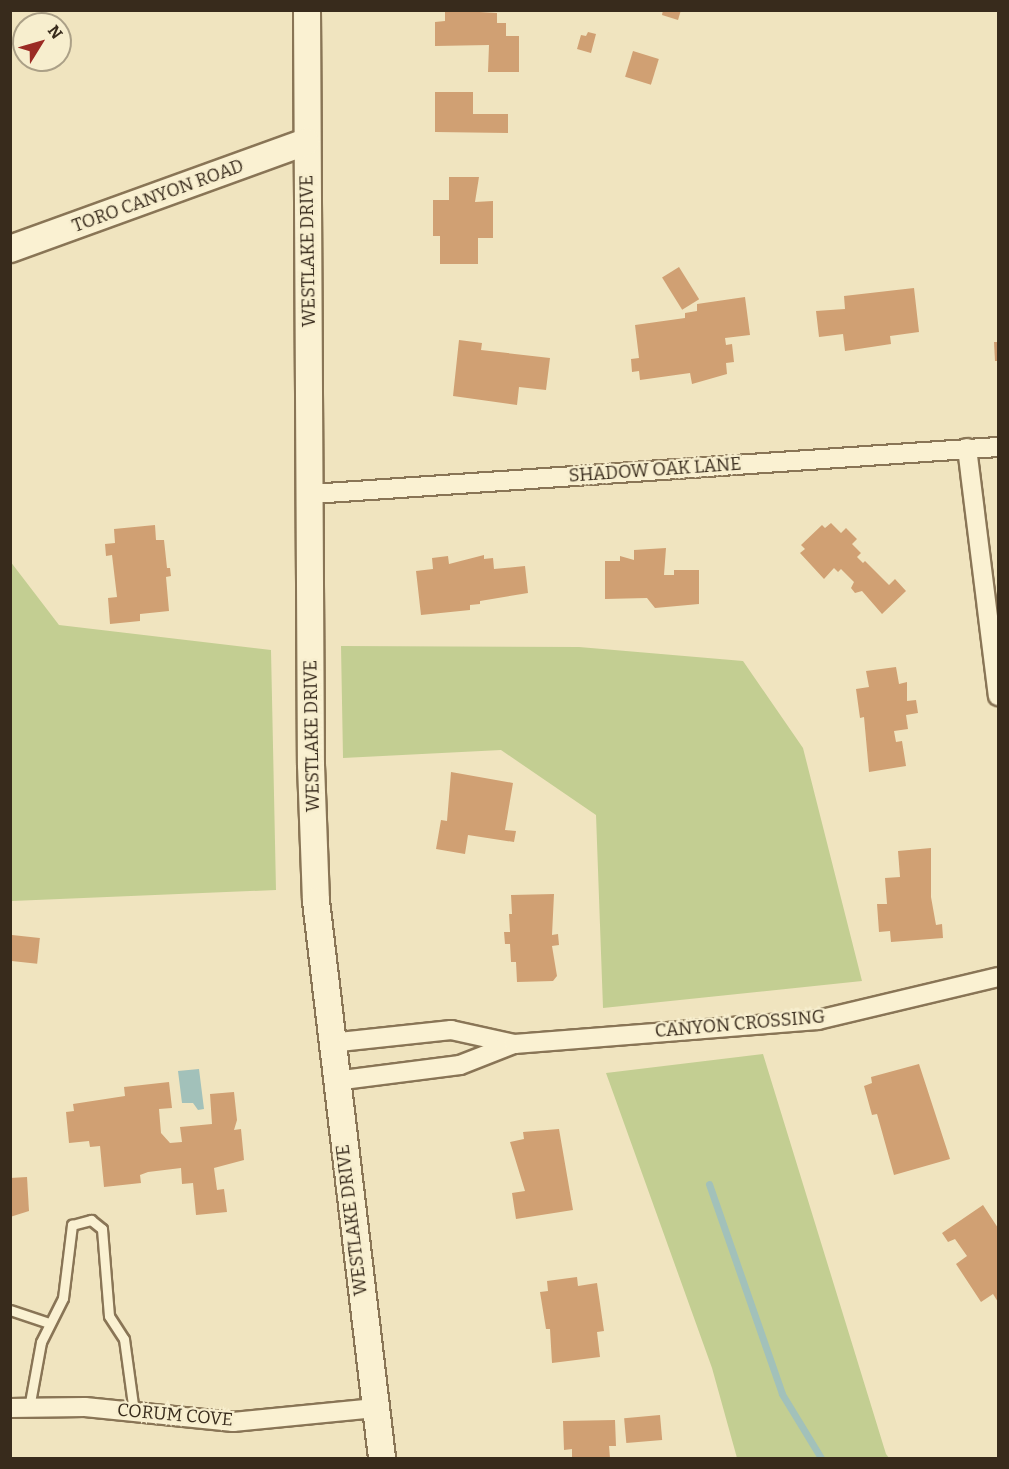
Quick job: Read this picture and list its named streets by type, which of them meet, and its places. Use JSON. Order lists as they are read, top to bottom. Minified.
{"streets":{"street":["TORO CANYON ROAD","WESTLAKE DRIVE","SHADOW OAK LANE","CANYON CROSSING","CORUM COVE"]},"crossings":[["TORO CANYON ROAD","WESTLAKE DRIVE"],["WESTLAKE DRIVE","SHADOW OAK LANE"],["WESTLAKE DRIVE","CANYON CROSSING"],["WESTLAKE DRIVE","CORUM COVE"]],"north":"top right"}
